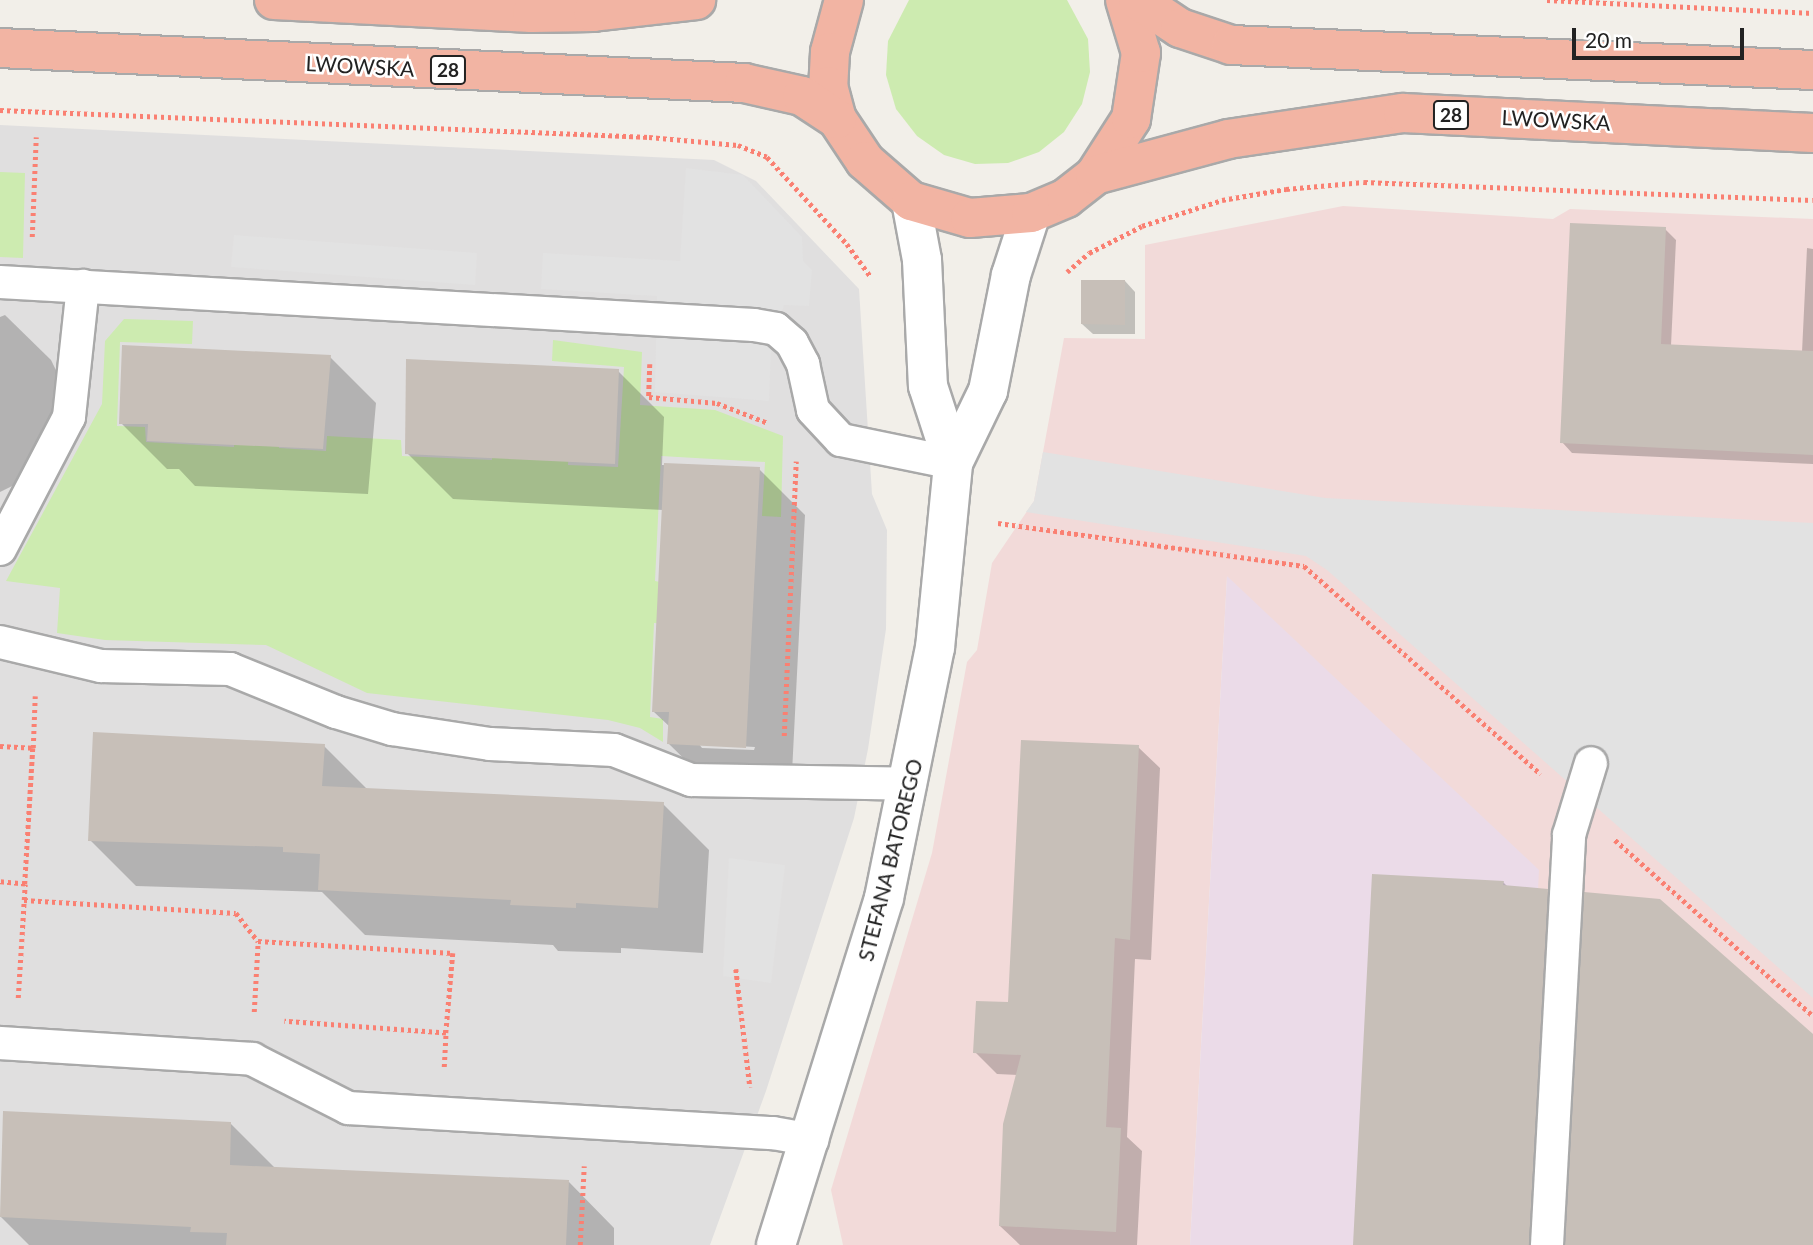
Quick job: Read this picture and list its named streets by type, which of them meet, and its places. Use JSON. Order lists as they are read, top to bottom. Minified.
{"streets":{"highway":["LWOWSKA","28"],"street":["STEFANA BATOREGO"]},"crossings":[["LWOWSKA","28"],["28","STEFANA BATOREGO"]],"scale_bar":"20 m"}
